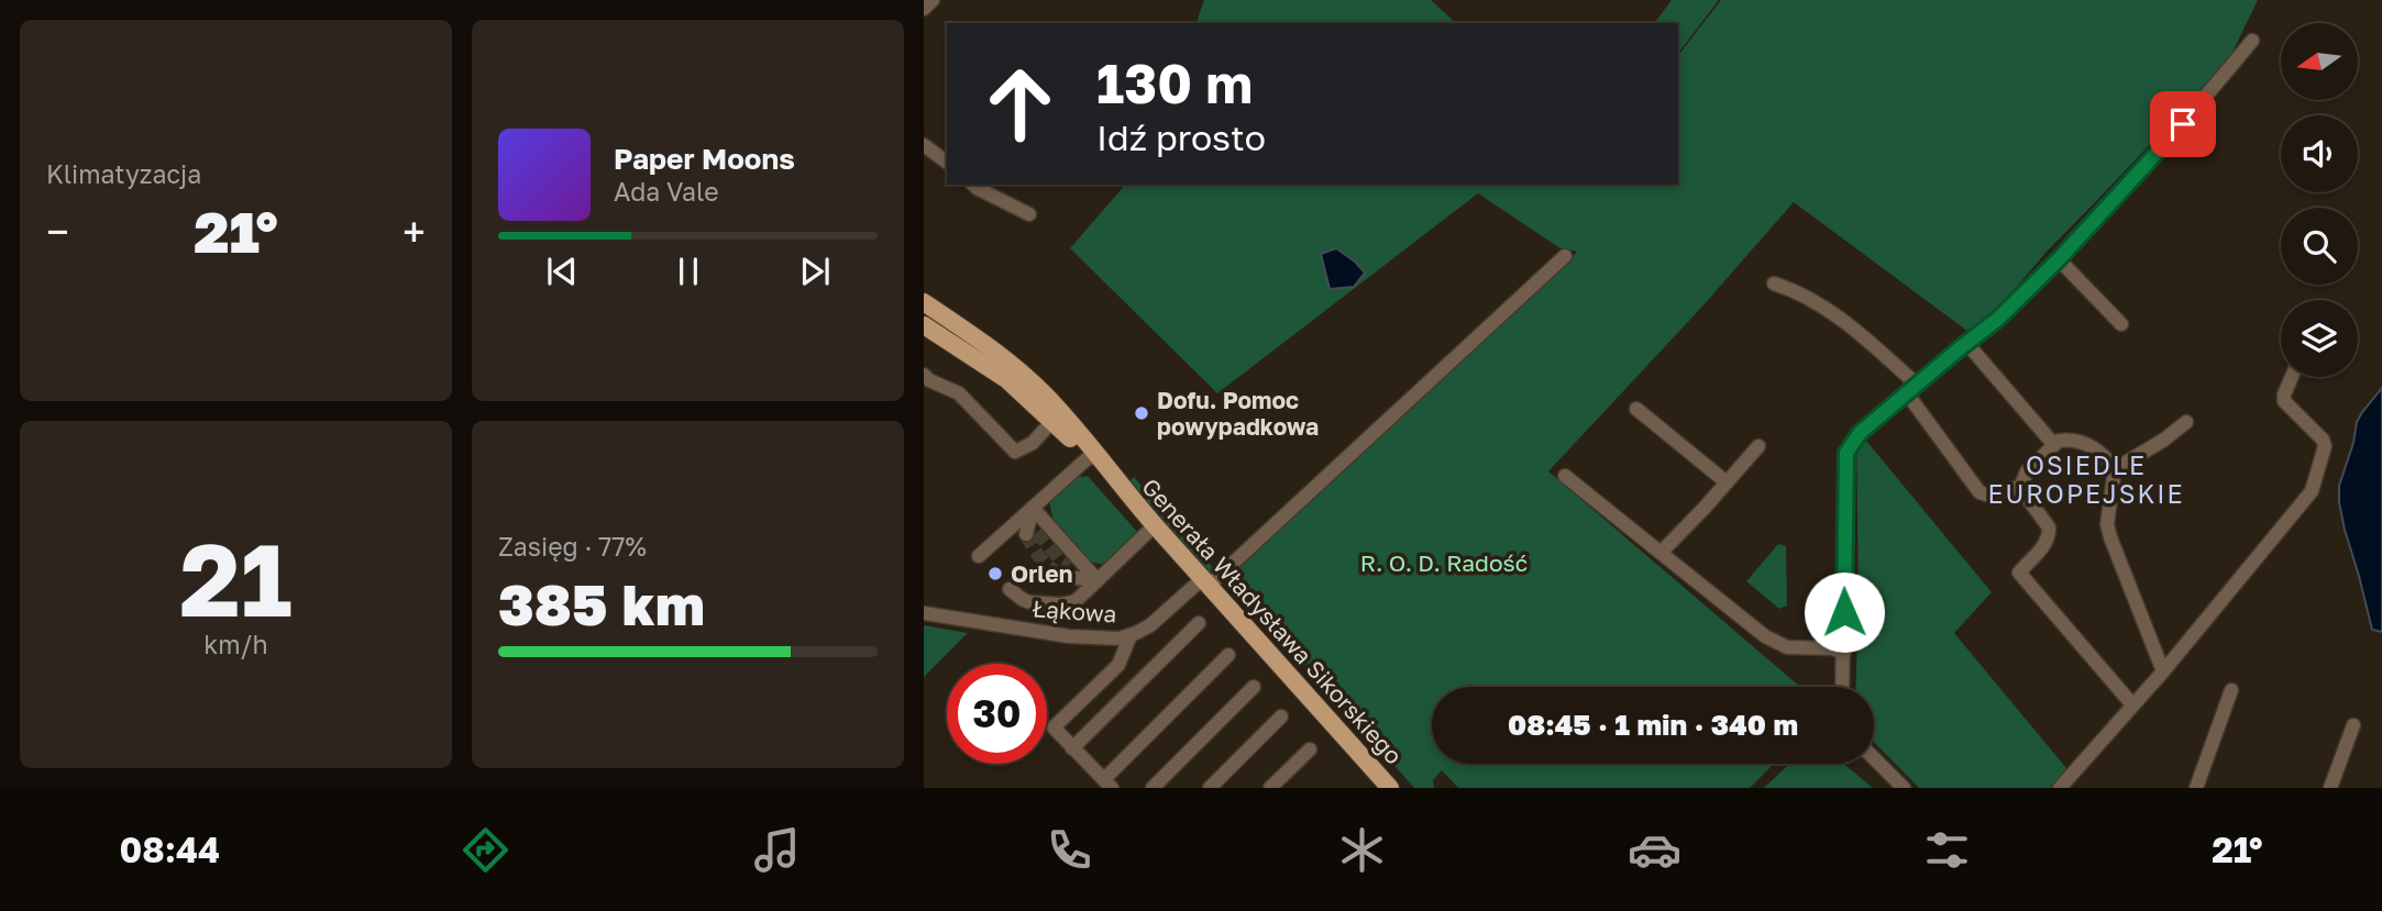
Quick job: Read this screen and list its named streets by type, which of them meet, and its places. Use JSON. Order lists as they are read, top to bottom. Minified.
{"streets":{"main road":["Generała Władysława Sikorskiego"],"street":["Łąkowa"]},"crossings":[["Łąkowa","Generała Władysława Sikorskiego"]],"districts":["OSIEDLE EUROPEJSKIE"],"parks":["R. O. D. Radość"],"places":["Dofu. Pomoc powypadkowa","Orlen"],"north":"left","page":{"tile":["Klimatyzacja",["21","km/h"],["Zasięg · 77%","385 km"]],"turn":["130 m","Idź prosto"],"song":["Paper Moons","Ada Vale"],"heat":["−","21°","+"],"limit":"30","trip":"08:45 · 1 min · 340 m","tabs":["08:44","21°"]}}
